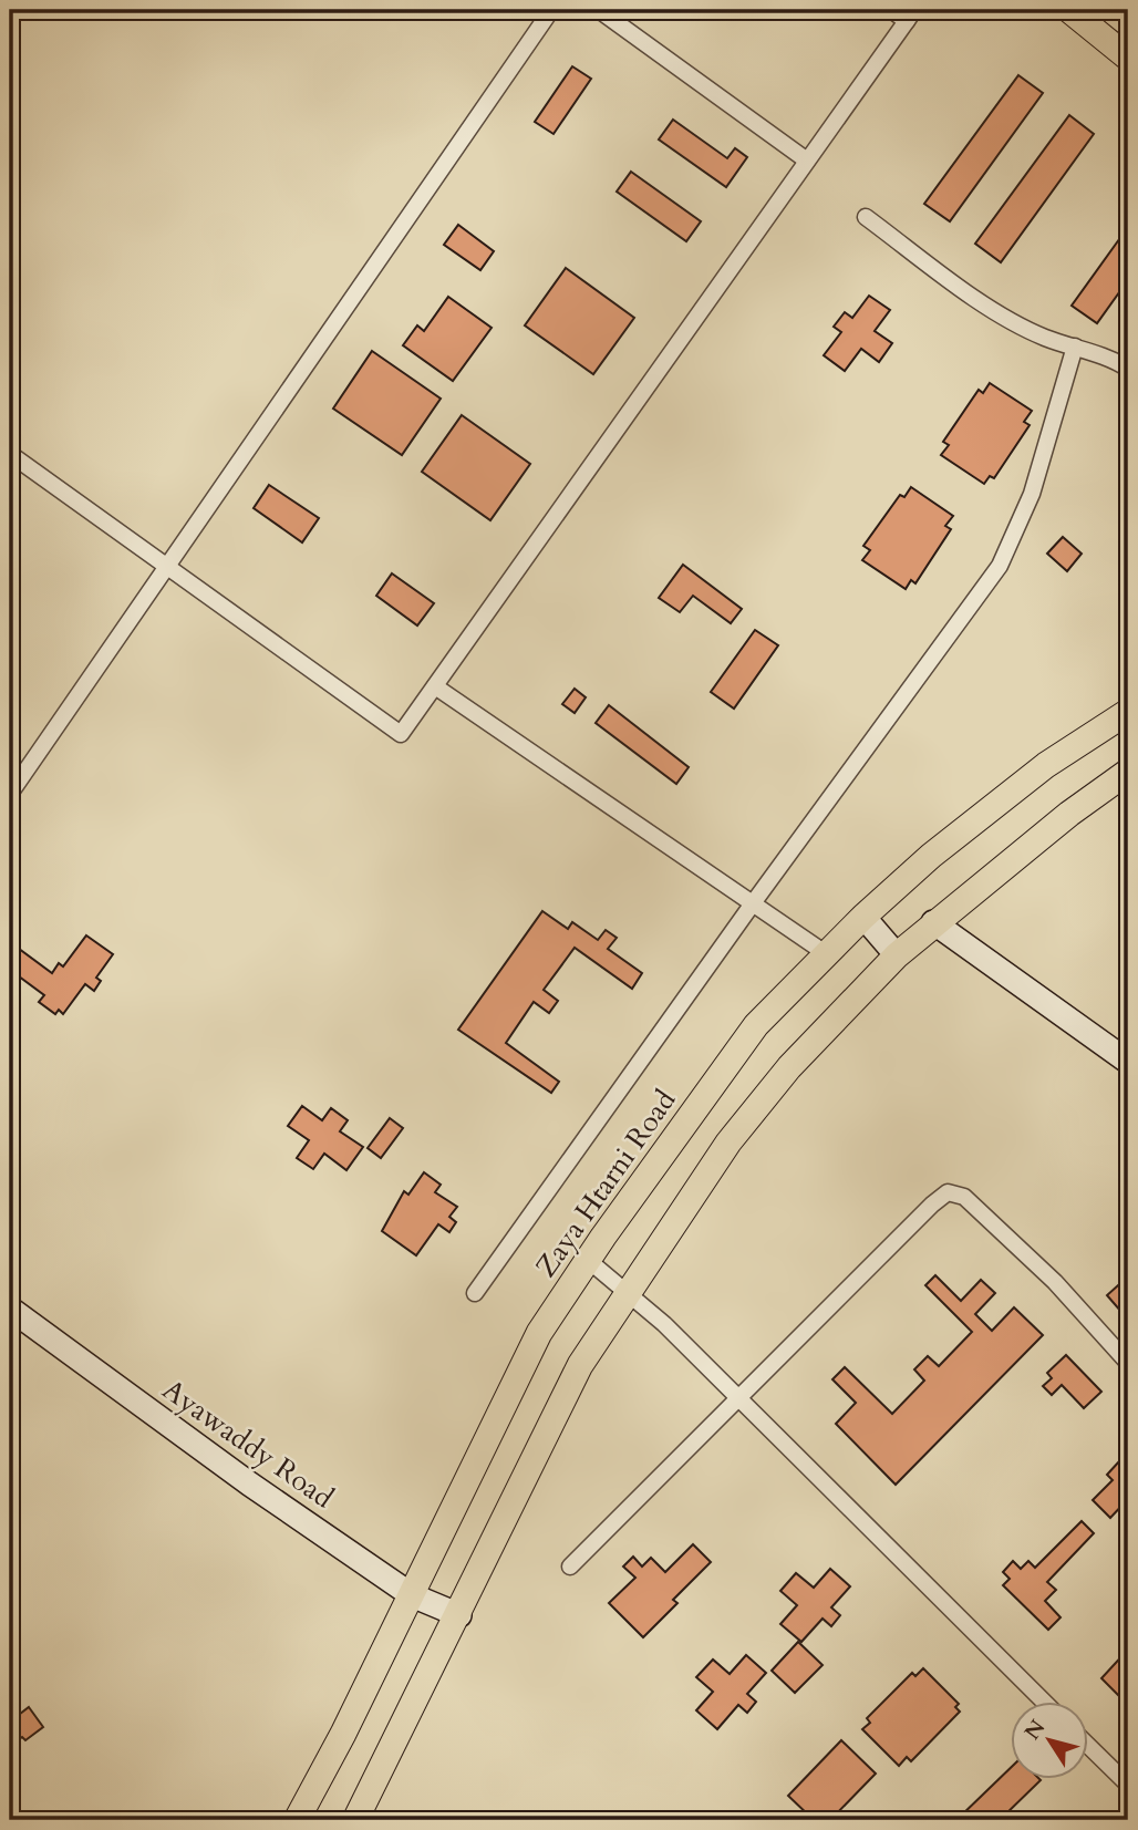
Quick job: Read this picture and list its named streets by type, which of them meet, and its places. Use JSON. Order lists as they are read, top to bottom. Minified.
{"streets":{"main road":["Zaya Htarni Road"],"street":["Ayawaddy Road"]},"crossings":[["Zaya Htarni Road","Ayawaddy Road"]],"north":"top left"}
